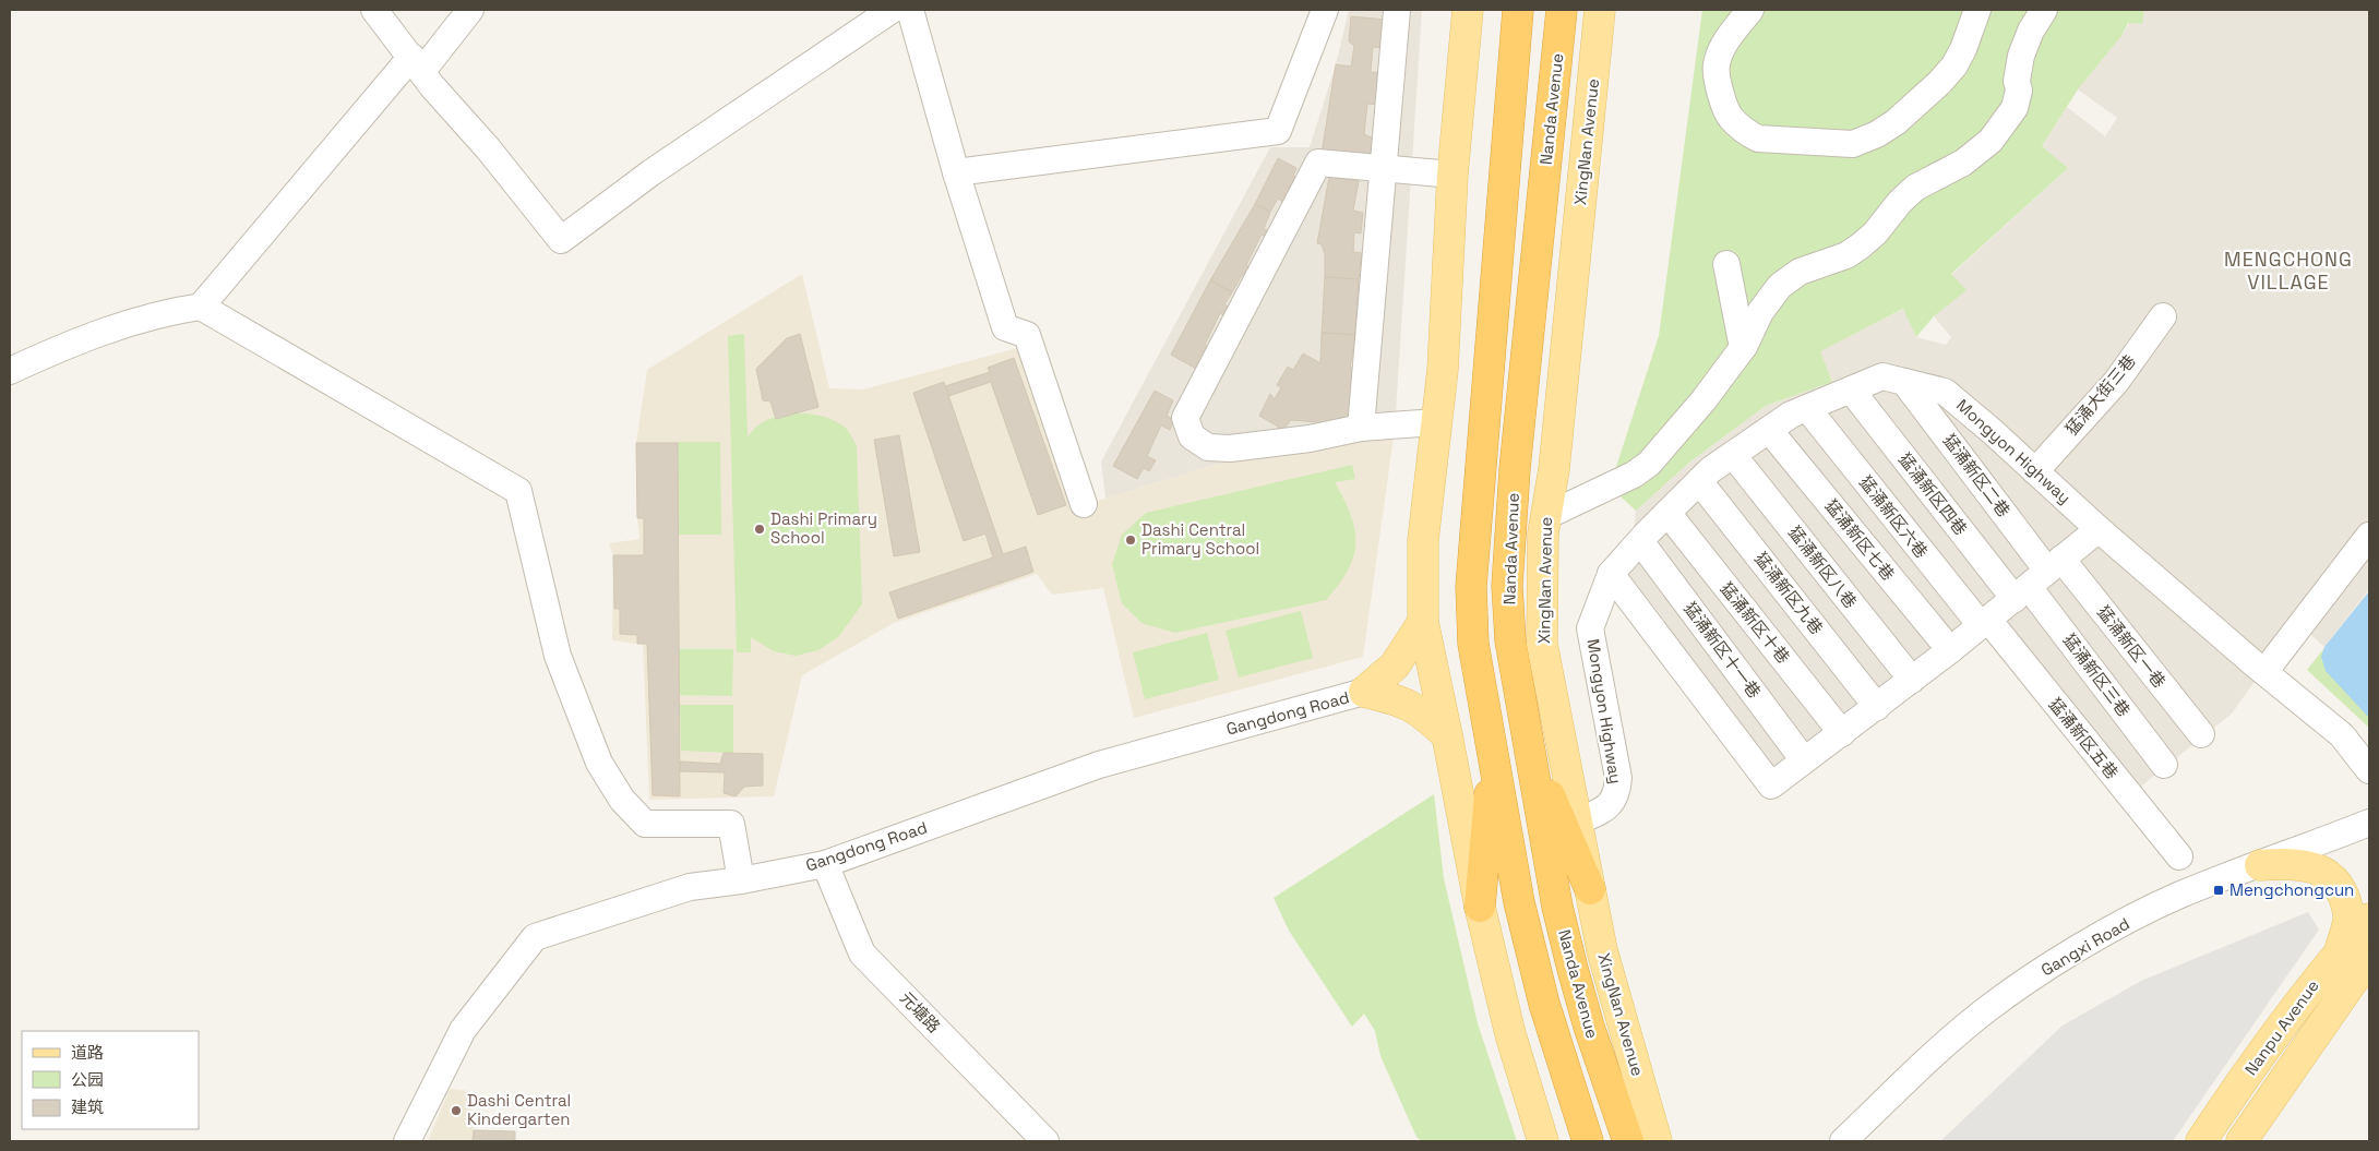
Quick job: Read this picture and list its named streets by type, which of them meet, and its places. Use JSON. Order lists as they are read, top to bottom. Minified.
{"streets":{"highway":["Nanda Avenue"],"main road":["XingNan Avenue","Nanpu Avenue"],"street":["猛涌大街三巷","Mongyon Highway","猛涌新区二巷","猛涌新区四巷","猛涌新区六巷","猛涌新区七巷","猛涌新区八巷","猛涌新区九巷","猛涌新区十巷","猛涌新区一巷","猛涌新区十一巷","猛涌新区三巷","Gangdong Road","猛涌新区五巷","Gangxi Road","元塘路"]},"crossings":[["XingNan Avenue","Mongyon Highway"],["猛涌大街三巷","Mongyon Highway"],["Mongyon Highway","猛涌新区二巷"],["Mongyon Highway","猛涌新区四巷"],["Mongyon Highway","猛涌新区六巷"],["Mongyon Highway","猛涌新区七巷"],["Mongyon Highway","猛涌新区八巷"],["Mongyon Highway","猛涌新区九巷"],["Mongyon Highway","猛涌新区十巷"],["Mongyon Highway","猛涌新区十一巷"],["猛涌新区二巷","猛涌新区四巷"],["猛涌新区二巷","猛涌新区一巷"],["猛涌新区二巷","猛涌新区三巷"],["猛涌新区四巷","猛涌新区一巷"],["猛涌新区四巷","猛涌新区三巷"],["猛涌新区六巷","猛涌新区五巷"],["猛涌新区一巷","猛涌新区三巷"],["Gangdong Road","元塘路"]],"districts":["MENGCHONG VILLAGE"],"places":{"other":["Dashi Primary School","Dashi Central Primary School","Dashi Central Kindergarten"],"transit":["Mengchongcun"]},"legend":["道路","公园","建筑"]}
